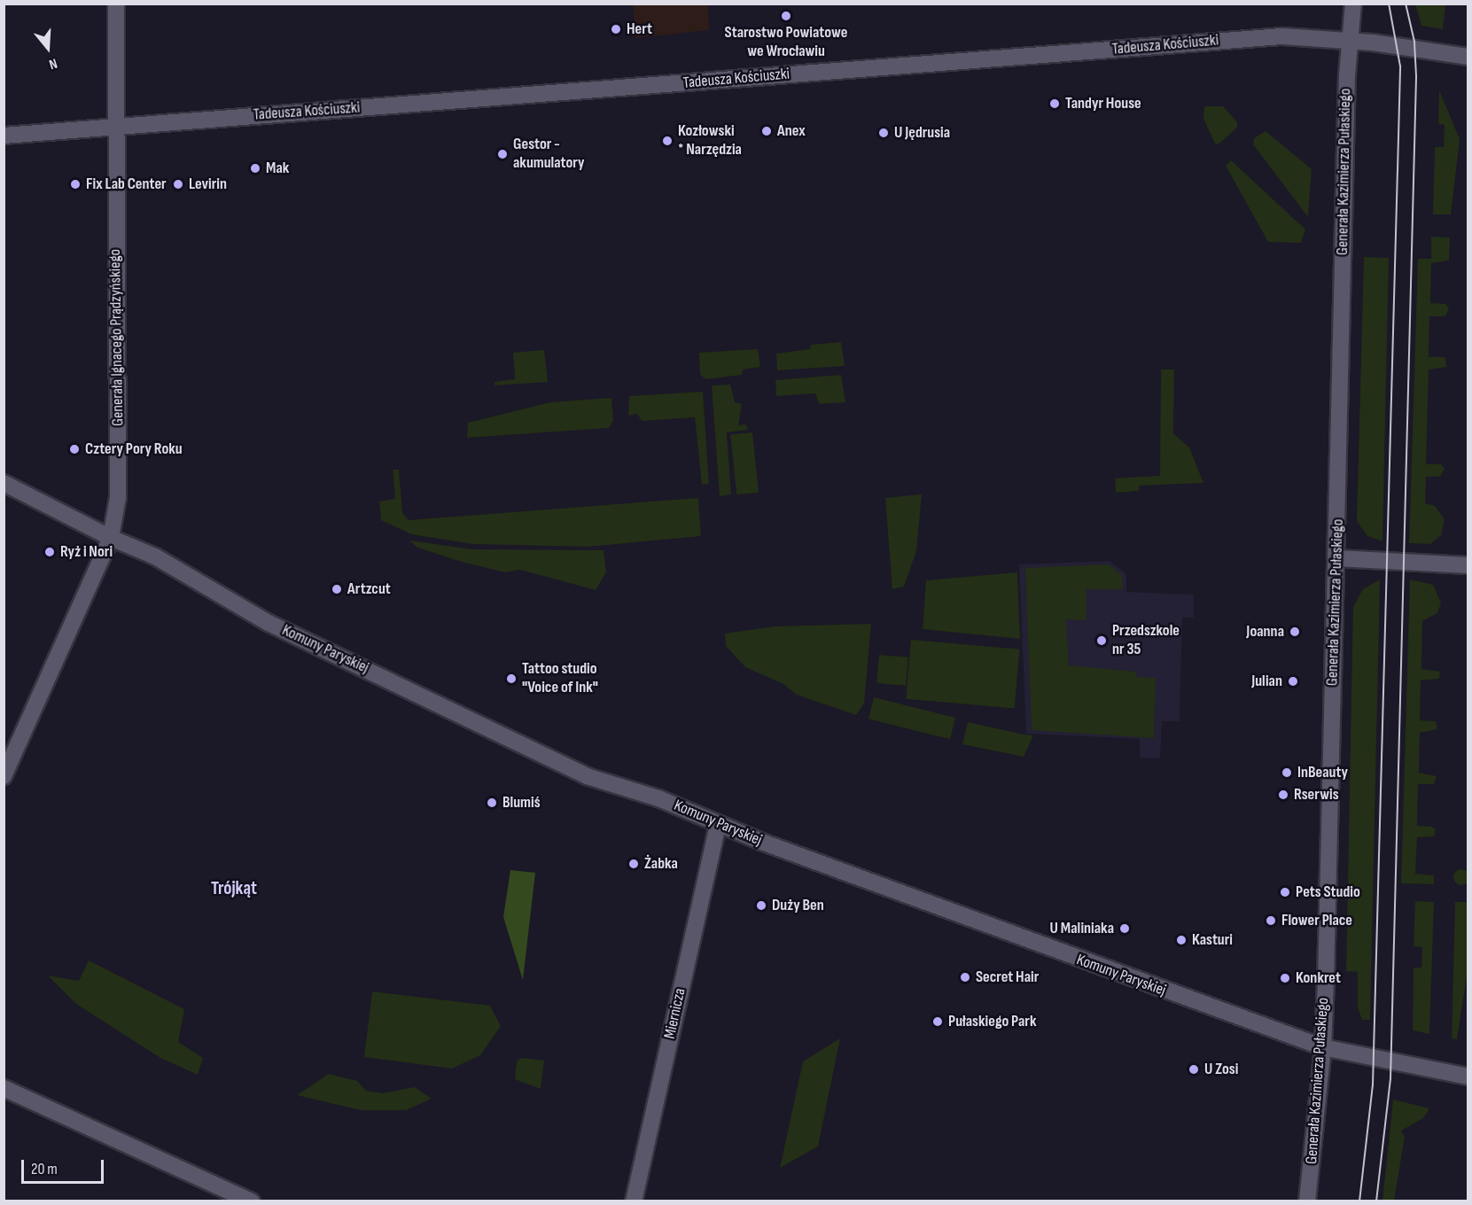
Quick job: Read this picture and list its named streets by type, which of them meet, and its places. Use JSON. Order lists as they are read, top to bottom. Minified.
{"streets":{"street":["Tadeusza Kościuszki","Generała Kazimierza Pułaskiego","Generała Ignacego Prądzyńskiego","Komuny Paryskiej","Miernicza"]},"crossings":[["Tadeusza Kościuszki","Generała Kazimierza Pułaskiego"],["Tadeusza Kościuszki","Generała Ignacego Prądzyńskiego"],["Generała Kazimierza Pułaskiego","Komuny Paryskiej"],["Generała Ignacego Prądzyńskiego","Komuny Paryskiej"],["Komuny Paryskiej","Miernicza"]],"districts":["Trójkąt"],"places":["Starostwo Powiatowe we Wrocławiu","Hert","Tandyr House","Anex","U Jędrusia","Kozłowski * Narzędzia","Gestor - akumulatory","Mak","Fix Lab Center","Levirin","Cztery Pory Roku","Ryż i Nori","Artzcut","Joanna","Przedszkole nr 35","Tattoo studio \"Voice of Ink\"","Julian","InBeauty","Rserwis","Blumiś","Żabka","Pets Studio","Duży Ben","Flower Place","U Maliniaka","Kasturi","Secret Hair","Konkret","Pułaskiego Park","U Zosi"],"scale_bar":"20 m","north":"bottom"}
